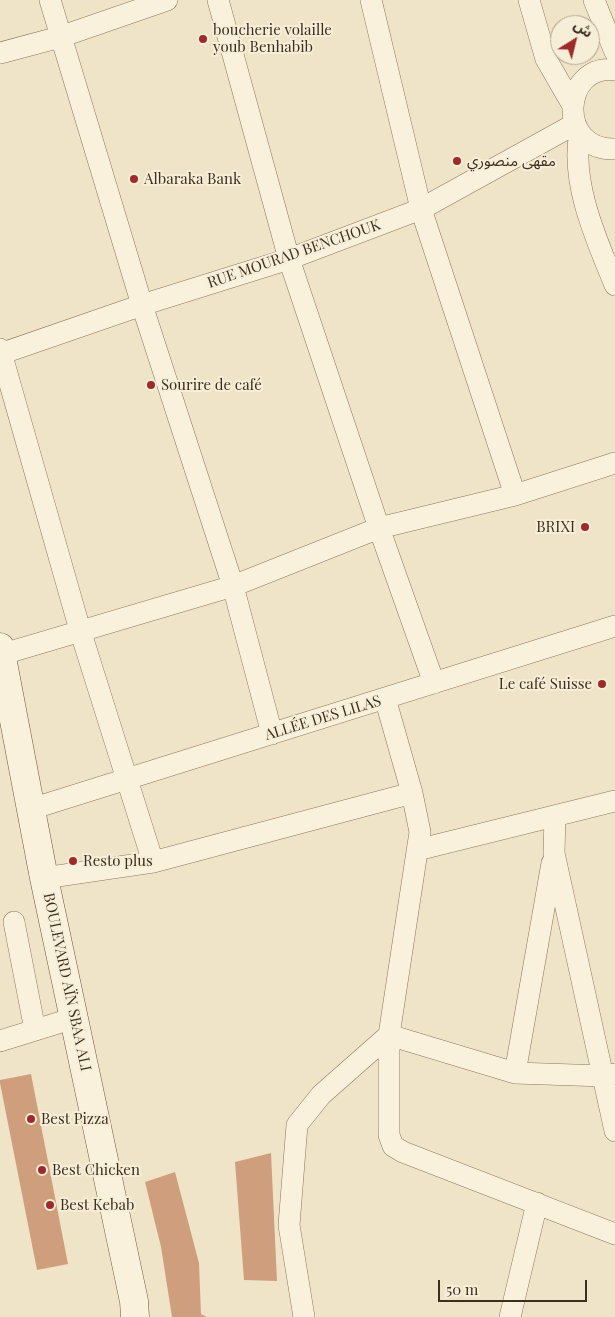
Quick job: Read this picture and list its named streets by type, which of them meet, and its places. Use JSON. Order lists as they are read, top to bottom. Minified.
{"streets":{"main road":["BOULEVARD AÏN SBAA ALI"],"street":["RUE MOURAD BENCHOUK","ALLÉE DES LILAS"]},"crossings":[["ALLÉE DES LILAS","BOULEVARD AÏN SBAA ALI"]],"places":["boucherie volaille youb Benhabib","مقهى منصوري","Albaraka Bank","Sourire de café","BRIXI","Le café Suisse","Resto plus","Best Pizza","Best Chicken","Best Kebab"],"scale_bar":"50 m","north":"top right"}
